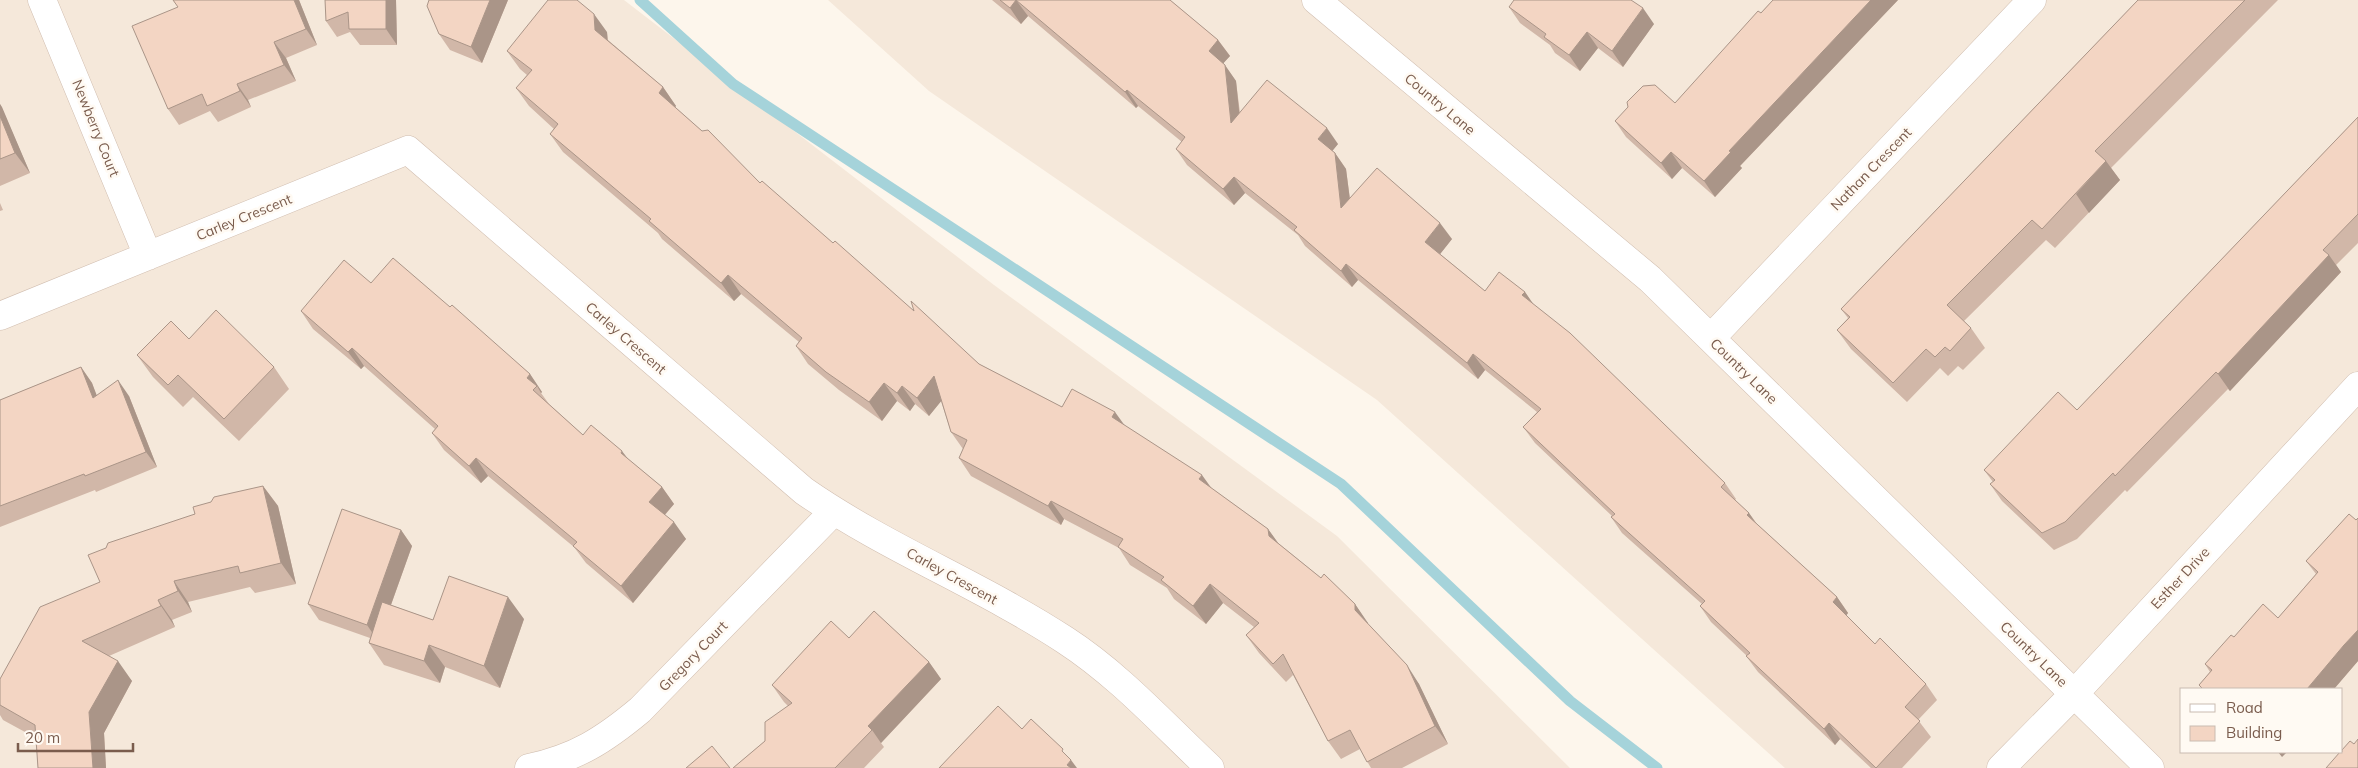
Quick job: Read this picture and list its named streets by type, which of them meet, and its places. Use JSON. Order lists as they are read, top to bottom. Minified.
{"streets":{"street":["Country Lane","Newberry Court","Nathan Crescent","Carley Crescent","Esther Drive","Gregory Court"]},"crossings":[["Country Lane","Nathan Crescent"],["Country Lane","Esther Drive"],["Newberry Court","Carley Crescent"],["Carley Crescent","Gregory Court"]],"legend":["Road","Building"],"scale_bar":"20 m"}
